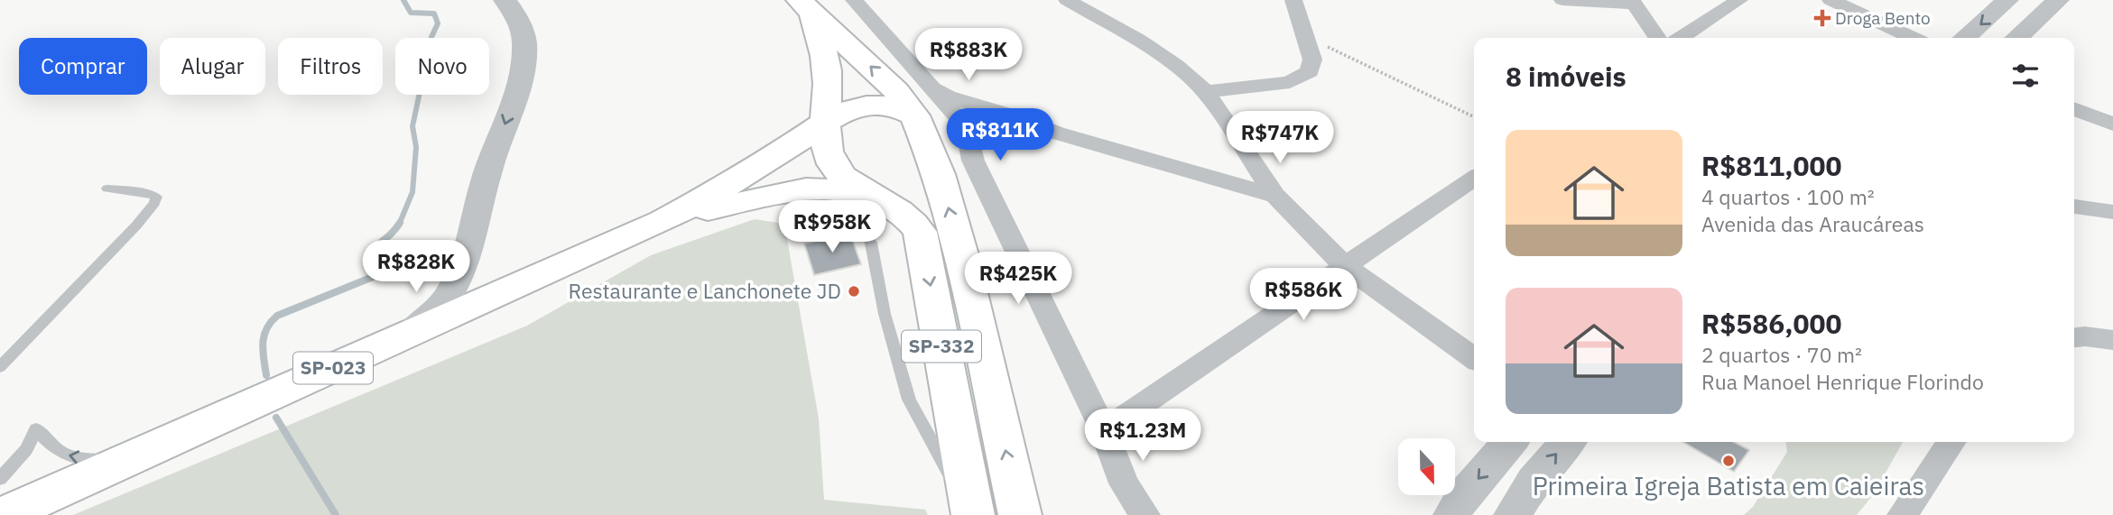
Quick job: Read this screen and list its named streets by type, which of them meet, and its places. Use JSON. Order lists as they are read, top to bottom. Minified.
{"streets":{"main road":["SP-332","SP-023"]},"crossings":[["SP-332","SP-023"]],"places":{"health":["Droga Bento"],"other":["Restaurante e Lanchonete JD","Primeira Igreja Batista em Caieiras"]},"north":"bottom","page":{"price":["R$883K","R$811K","R$747K","R$958K","R$828K","R$425K","R$586K","R$1.23M"],"chip":["Comprar","Alugar","Filtros","Novo"],"heading":"8 imóveis","list":[{"name":"R$811,000","note":"4 quartos · 100 m² · Avenida das Araucáreas"},{"name":"R$586,000","note":"2 quartos · 70 m² · Rua Manoel Henrique Florindo"}]}}
